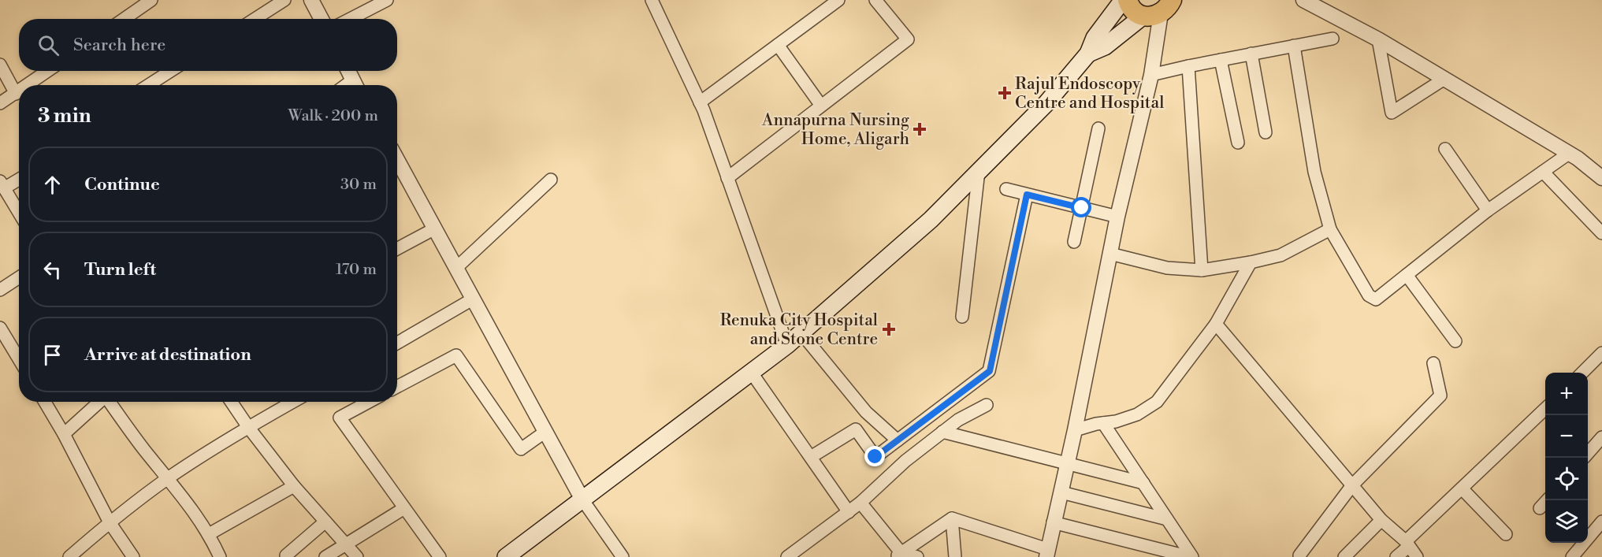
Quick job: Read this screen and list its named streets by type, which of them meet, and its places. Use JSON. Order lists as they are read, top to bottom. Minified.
{"places":{"health":["Rajul Endoscopy Centre and Hospital","Annapurna Nursing Home, Aligarh","Renuka City Hospital and Stone Centre"]},"page":{"search":"Search here","heading":["3 min","Walk · 200 m"],"list":[["Continue","30 m"],["Turn left","170 m"],"Arrive at destination"],"map_buttons":["+","−"]}}
